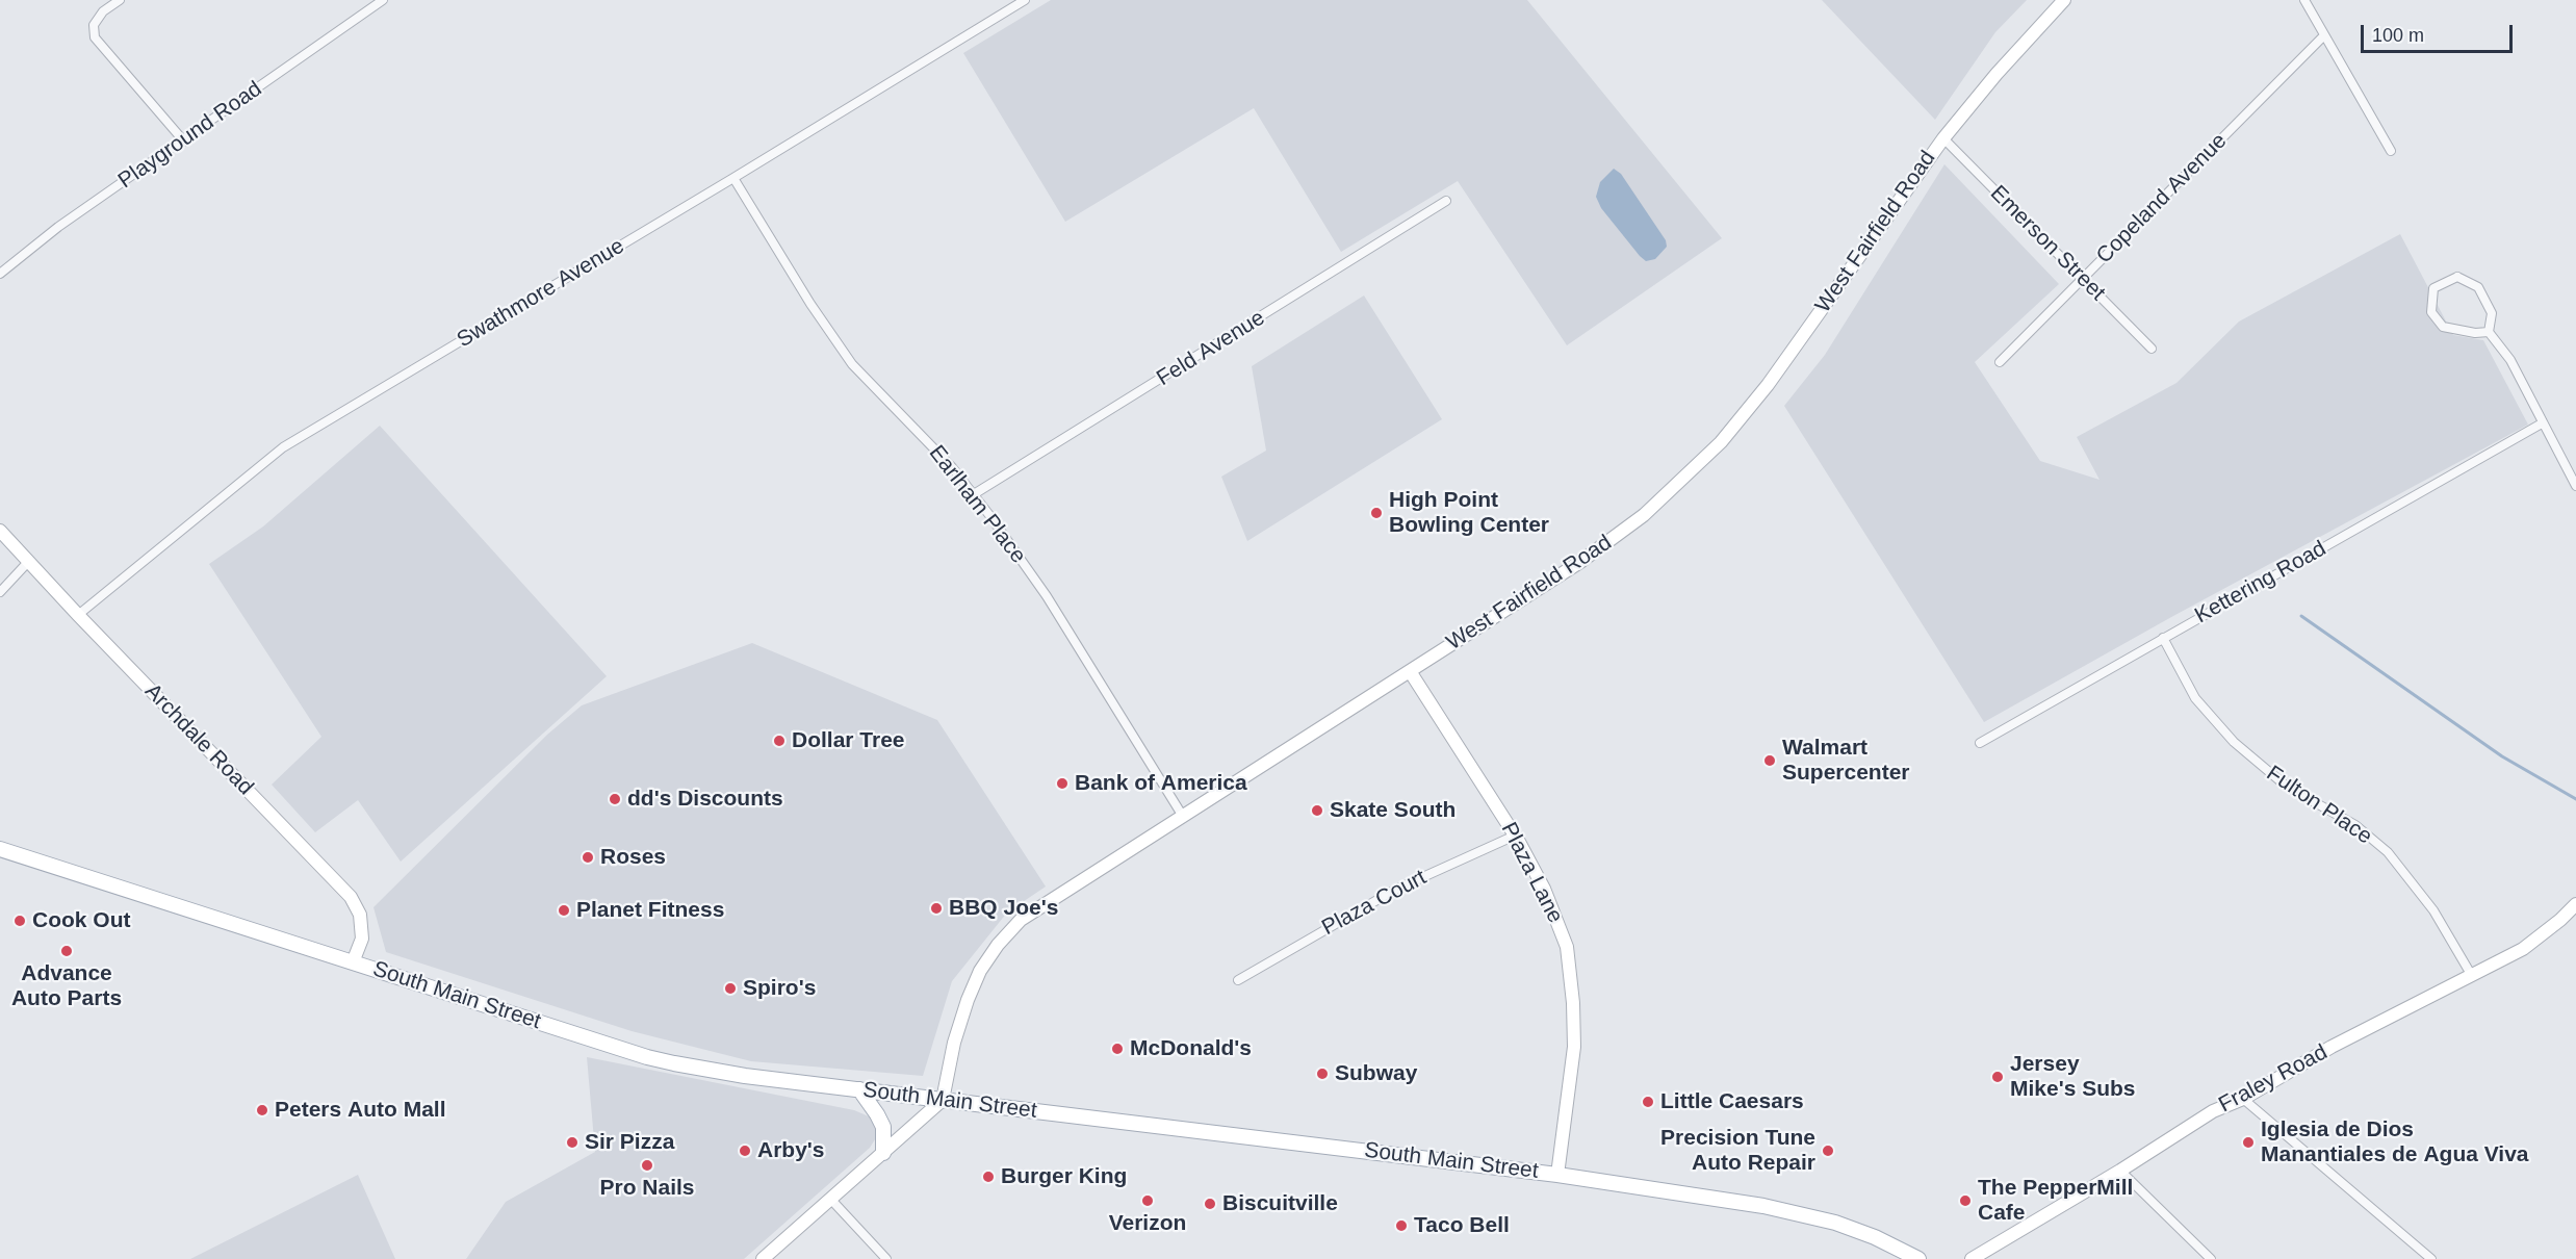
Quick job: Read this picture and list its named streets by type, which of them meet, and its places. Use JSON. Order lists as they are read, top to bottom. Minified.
{"streets":{"main road":["West Fairfield Road","Archdale Road","Plaza Lane","South Main Street","Fraley Road"],"street":["Playground Road","Copeland Avenue","Emerson Street","Swathmore Avenue","Feld Avenue","Earlham Place","Kettering Road","Fulton Place","Plaza Court"]},"crossings":[["Copeland Avenue","Emerson Street"],["West Fairfield Road","Emerson Street"],["West Fairfield Road","Earlham Place"],["West Fairfield Road","Plaza Lane"],["West Fairfield Road","South Main Street"],["Swathmore Avenue","Earlham Place"],["Swathmore Avenue","Archdale Road"],["Feld Avenue","Earlham Place"],["Kettering Road","Fulton Place"],["Archdale Road","South Main Street"],["Fulton Place","Fraley Road"],["Plaza Lane","Plaza Court"],["Plaza Lane","South Main Street"]],"places":["High Point Bowling Center","Dollar Tree","Walmart Supercenter","Bank of America","dd's Discounts","Skate South","Roses","BBQ Joe's","Planet Fitness","Cook Out","Advance Auto Parts","Spiro's","McDonald's","Subway","Jersey Mike's Subs","Little Caesars","Peters Auto Mall","Sir Pizza","Iglesia de Dios Manantiales de Agua Viva","Arby's","Precision Tune Auto Repair","Pro Nails","Burger King","Verizon","The PepperMill Cafe","Biscuitville","Taco Bell"],"scale_bar":"100 m"}
